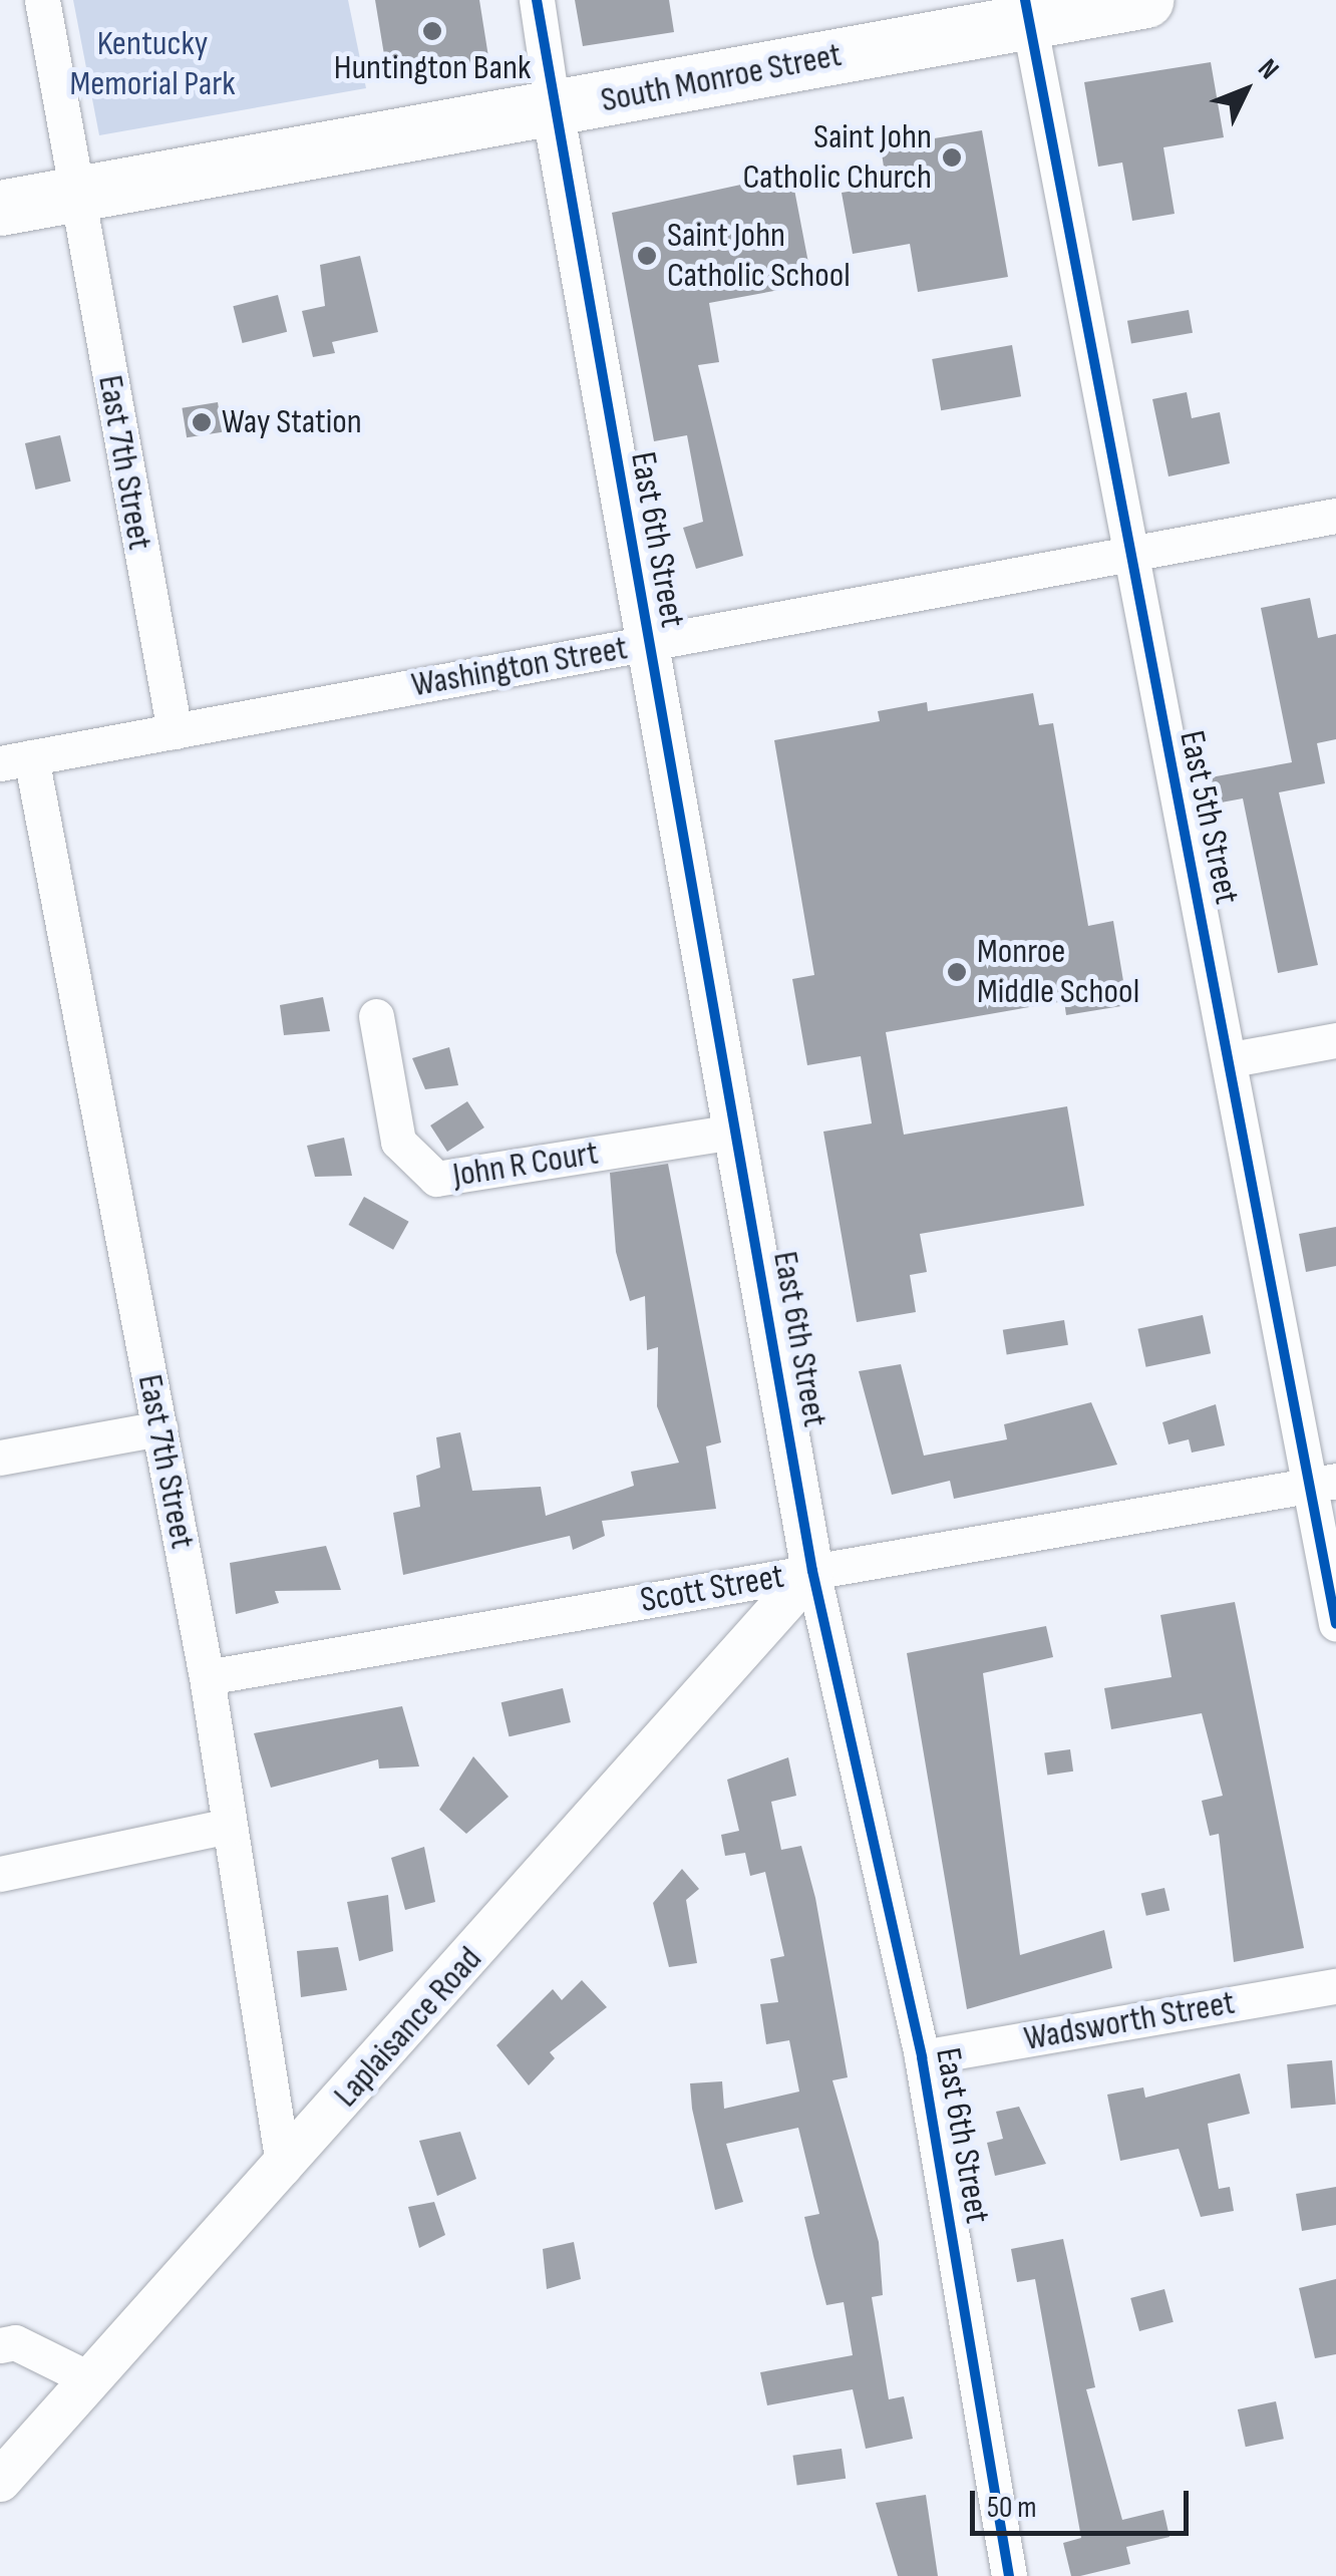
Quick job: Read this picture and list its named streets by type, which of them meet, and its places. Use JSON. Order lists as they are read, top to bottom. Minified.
{"streets":{"main road":["South Monroe Street"],"street":["East 7th Street","East 6th Street","Washington Street","East 5th Street","John R Court","Scott Street","Wadsworth Street","Laplaisance Road"]},"crossings":[["South Monroe Street","East 7th Street"],["South Monroe Street","East 6th Street"],["South Monroe Street","East 5th Street"],["East 7th Street","Washington Street"],["East 7th Street","Scott Street"],["East 7th Street","Laplaisance Road"],["East 6th Street","Washington Street"],["East 6th Street","John R Court"],["East 6th Street","Scott Street"],["East 6th Street","Wadsworth Street"],["East 6th Street","Laplaisance Road"],["Washington Street","East 5th Street"],["East 5th Street","Scott Street"],["Scott Street","Laplaisance Road"]],"parks":["Kentucky Memorial Park"],"places":["Huntington Bank","Saint John Catholic Church","Saint John Catholic School","Way Station","Monroe Middle School"],"scale_bar":"50 m","north":"top right"}
